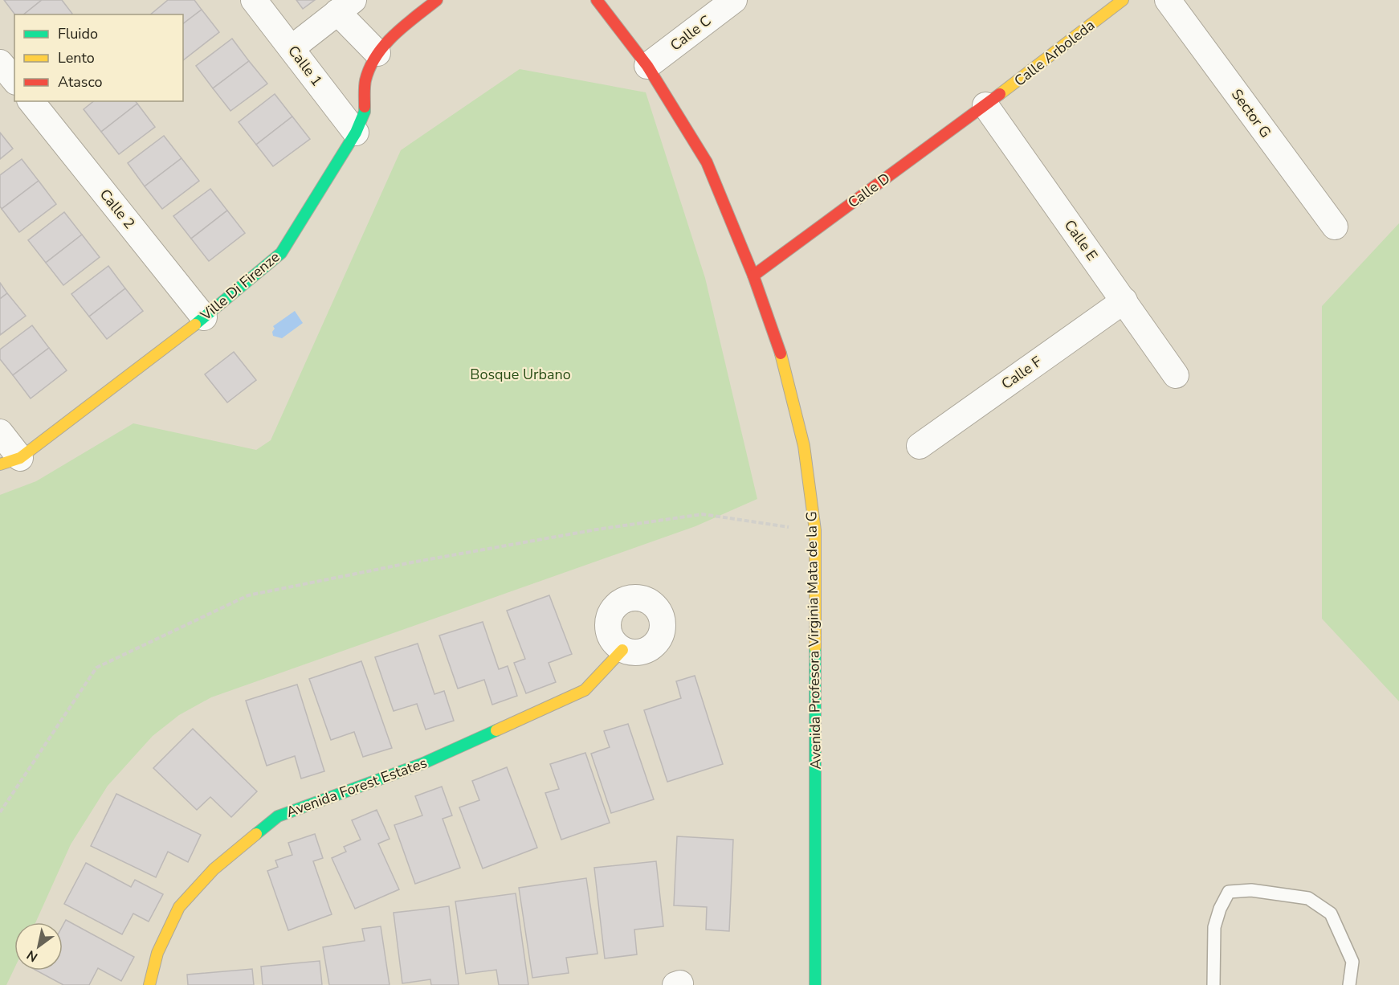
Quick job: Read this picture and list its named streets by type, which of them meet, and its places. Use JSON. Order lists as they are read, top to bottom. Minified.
{"streets":{"street":["Calle C","Calle Arboleda","Calle 1","Sector G","Calle D","Calle 2","Calle E","Ville Di Firenze","Calle F","Avenida Profesora Virginia Mata de la G","Avenida Forest Estates"]},"crossings":[["Calle C","Avenida Profesora Virginia Mata de la G"],["Calle Arboleda","Calle D"],["Calle Arboleda","Calle E"],["Calle 1","Ville Di Firenze"],["Calle D","Calle E"],["Calle D","Avenida Profesora Virginia Mata de la G"],["Calle 2","Ville Di Firenze"],["Calle E","Calle F"]],"parks":["Bosque Urbano"],"legend":["Fluido","Lento","Atasco"],"north":"bottom left"}
